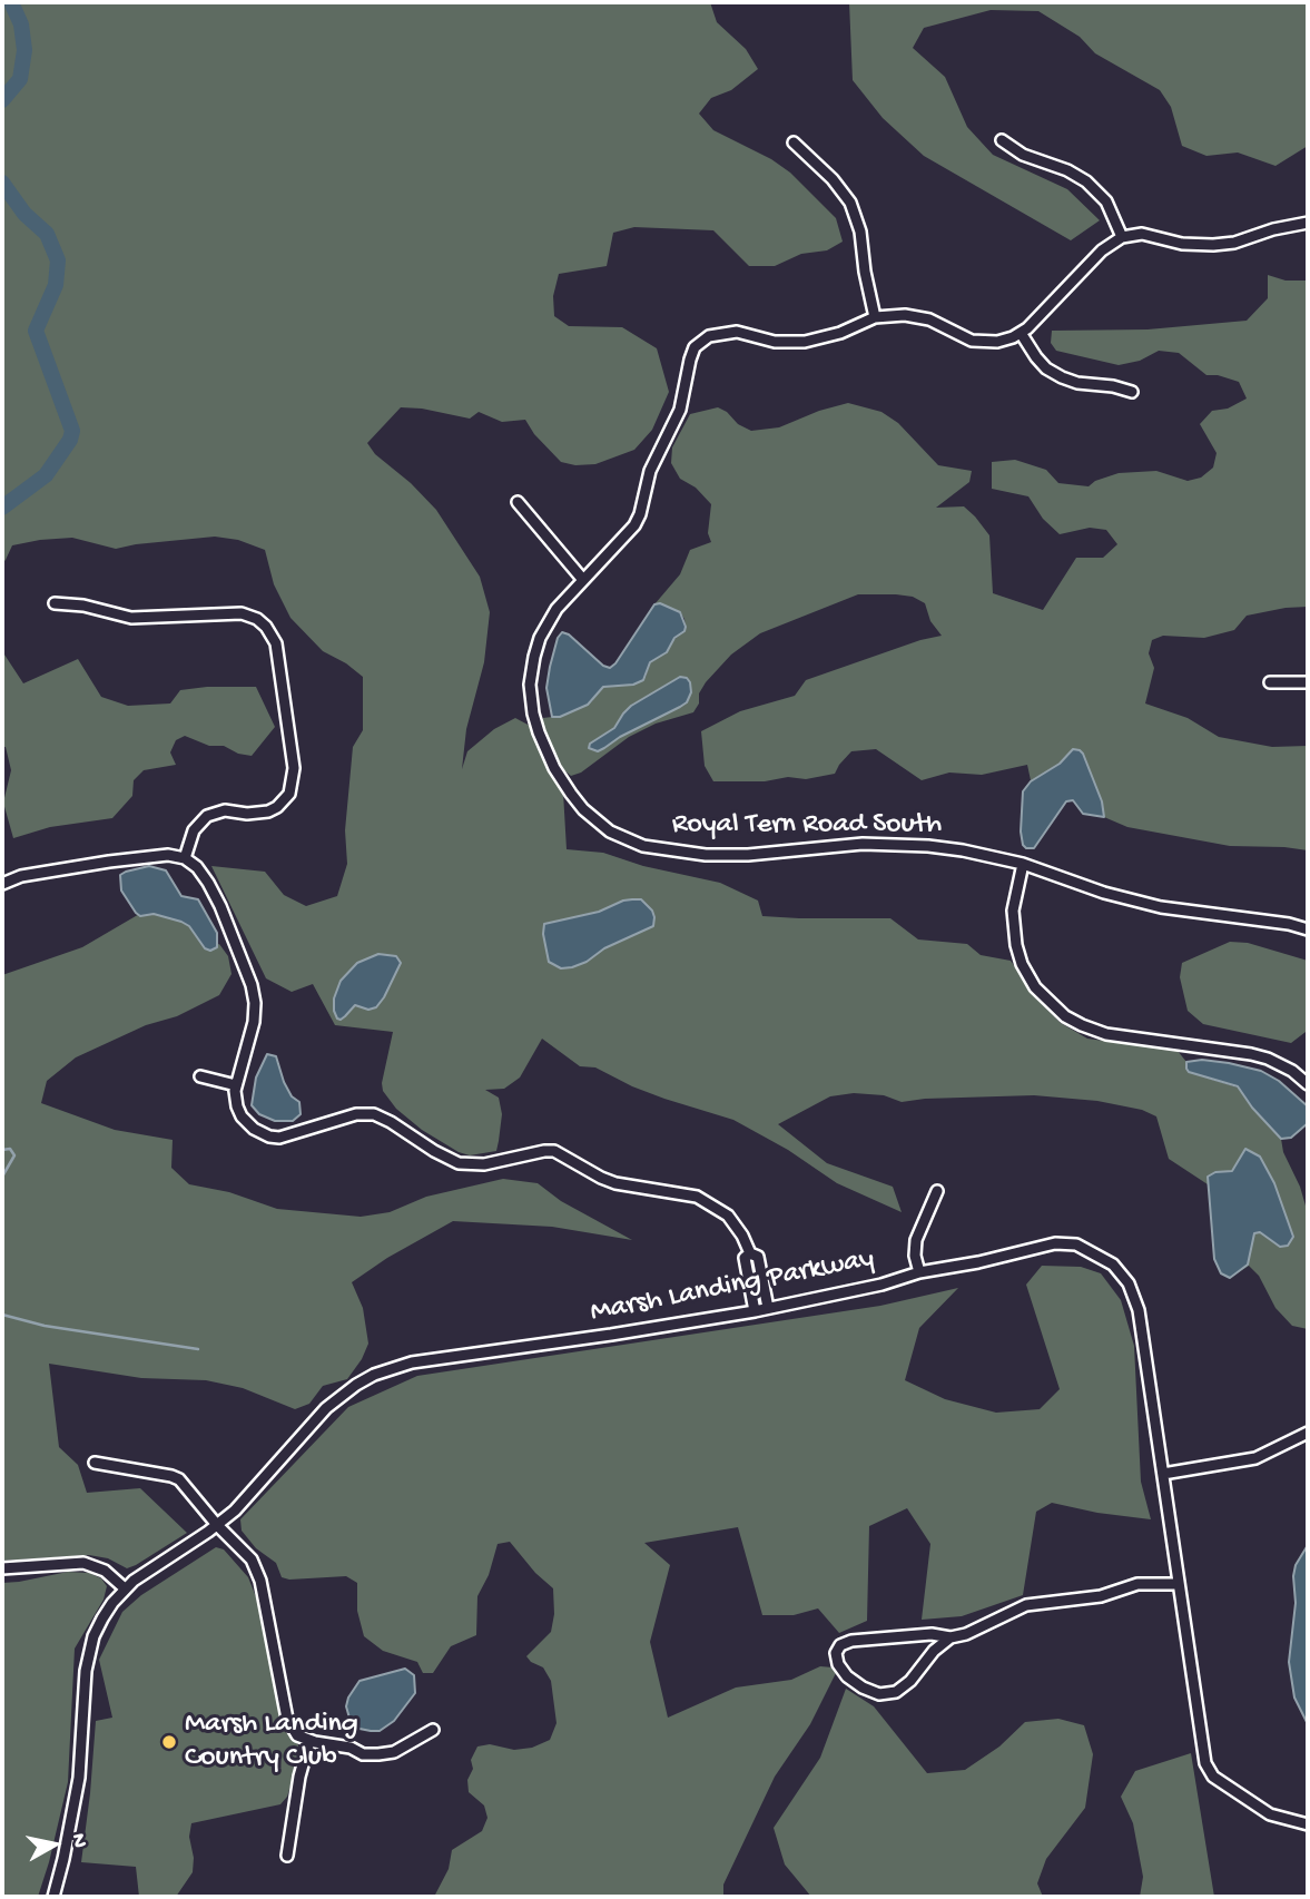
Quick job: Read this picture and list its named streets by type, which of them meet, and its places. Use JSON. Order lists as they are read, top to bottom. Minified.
{"streets":{"street":["Royal Tern Road South","Marsh Landing Parkway"]},"places":["Marsh Landing Country Club"],"north":"right"}
